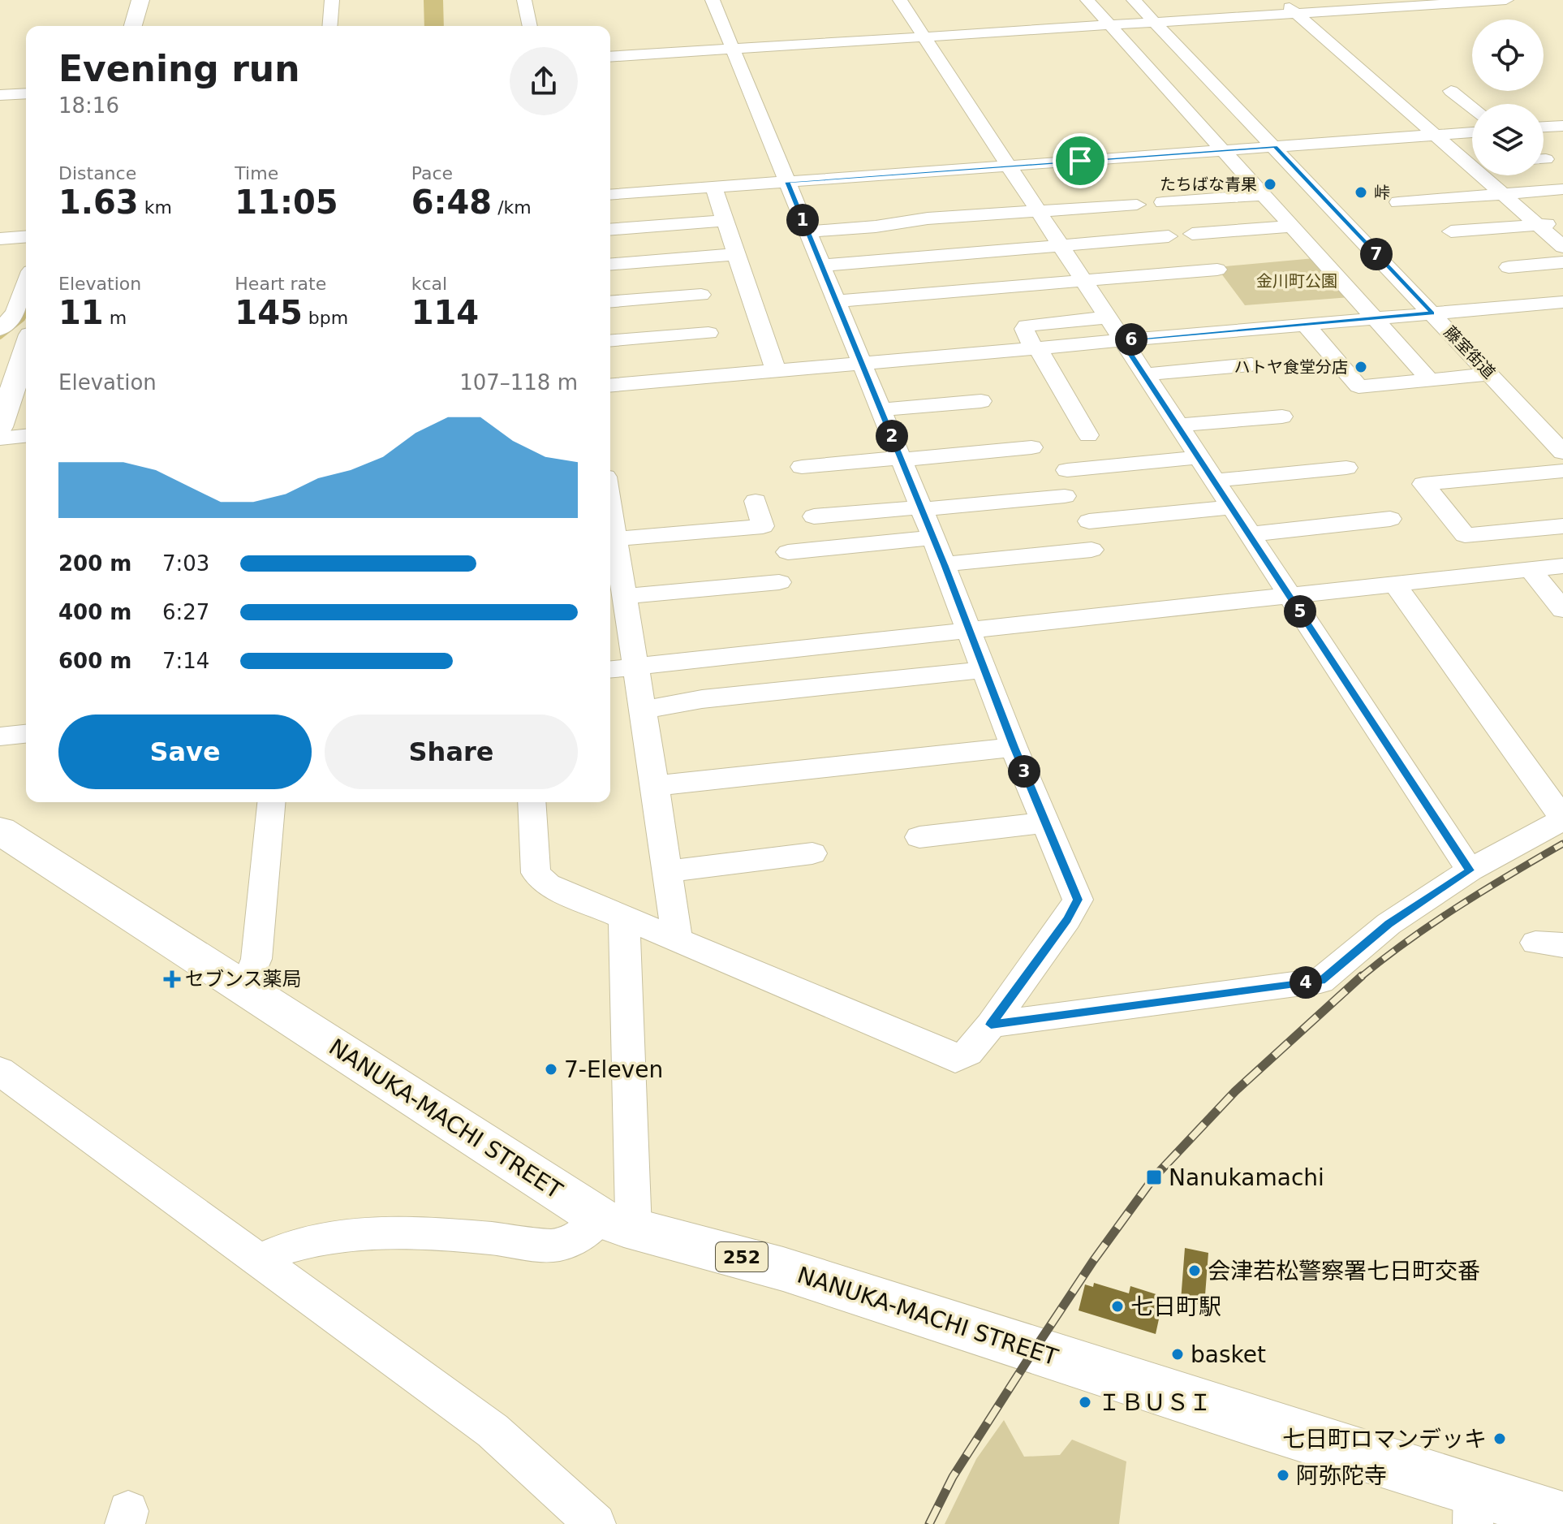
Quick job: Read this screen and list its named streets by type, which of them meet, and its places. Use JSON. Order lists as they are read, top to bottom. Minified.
{"streets":{"highway":["NANUKA-MACHI STREET","252"],"street":["藤室街道"]},"parks":["金川町公園"],"places":{"other":["たちばな青果","峠","ハトヤ食堂分店","7-Eleven","会津若松警察署七日町交番","七日町駅","basket","ＩＢＵＳＩ","七日町ロマンデッキ","阿弥陀寺"],"health":["セブンス薬局"],"transit":["Nanukamachi"]},"page":{"heading":["Evening run","18:16"],"stats":[["Distance","1.63 km"],["Time","11:05"],["Pace","6:48 /km"],["Elevation","11 m"],["Heart rate","145 bpm"],["kcal","114"]],"pins":["1","7","6","2","5","3","4"],"chart":["Elevation","107–118 m"],"list":[{"name":"200 m","note":"7:03"},{"name":"400 m","note":"6:27"},{"name":"600 m","note":"7:14"}],"buttons":["Save","Share"]}}
